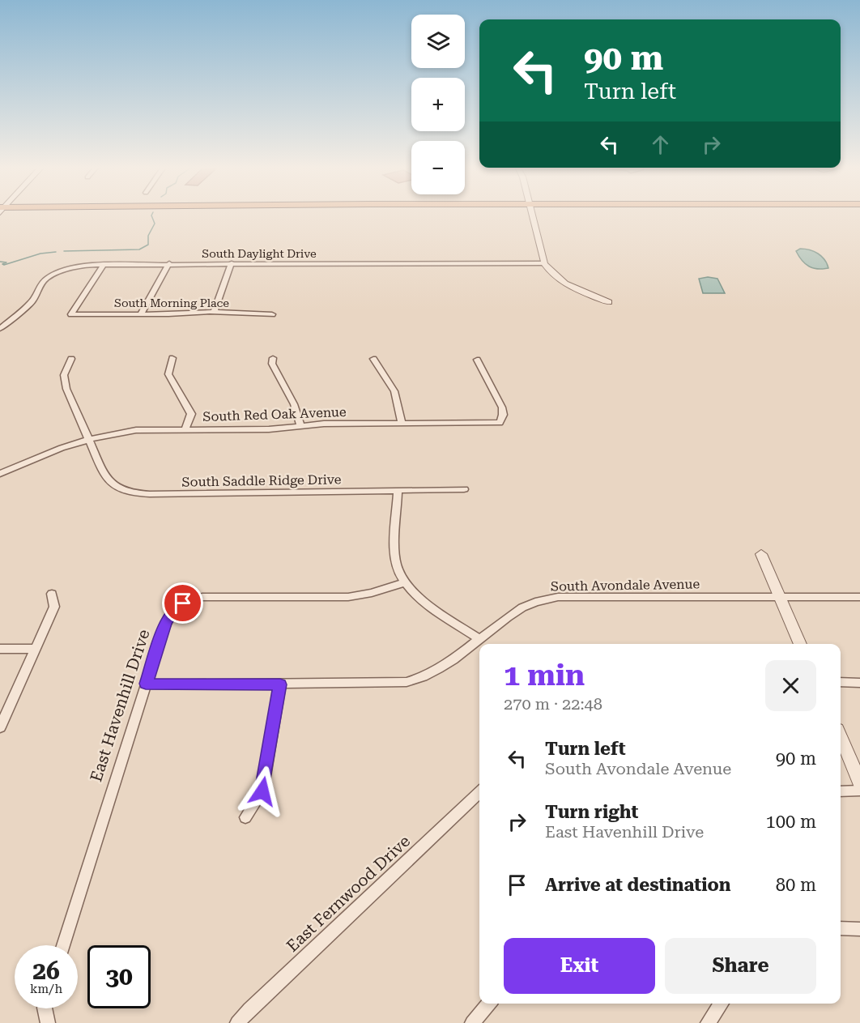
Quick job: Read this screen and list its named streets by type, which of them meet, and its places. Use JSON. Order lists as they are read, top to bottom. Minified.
{"streets":{"street":["South Daylight Drive","South Morning Place","South Red Oak Avenue","South Saddle Ridge Drive","South Avondale Avenue","East Havenhill Drive","East Fernwood Drive"]},"crossings":[["South Daylight Drive","South Morning Place"],["South Red Oak Avenue","South Saddle Ridge Drive"],["South Avondale Avenue","East Havenhill Drive"]],"page":{"map_buttons":["+","−"],"turn":["90 m","Turn left"],"heading":["1 min","270 m · 22:48"],"list":[{"name":"Turn left","note":"South Avondale Avenue","value":"90 m"},{"name":"Turn right","note":"East Havenhill Drive","value":"100 m"},{"name":"Arrive at destination","value":"80 m"}],"buttons":["Exit","Share"],"speed":"26 km/h","limit":"30"}}
